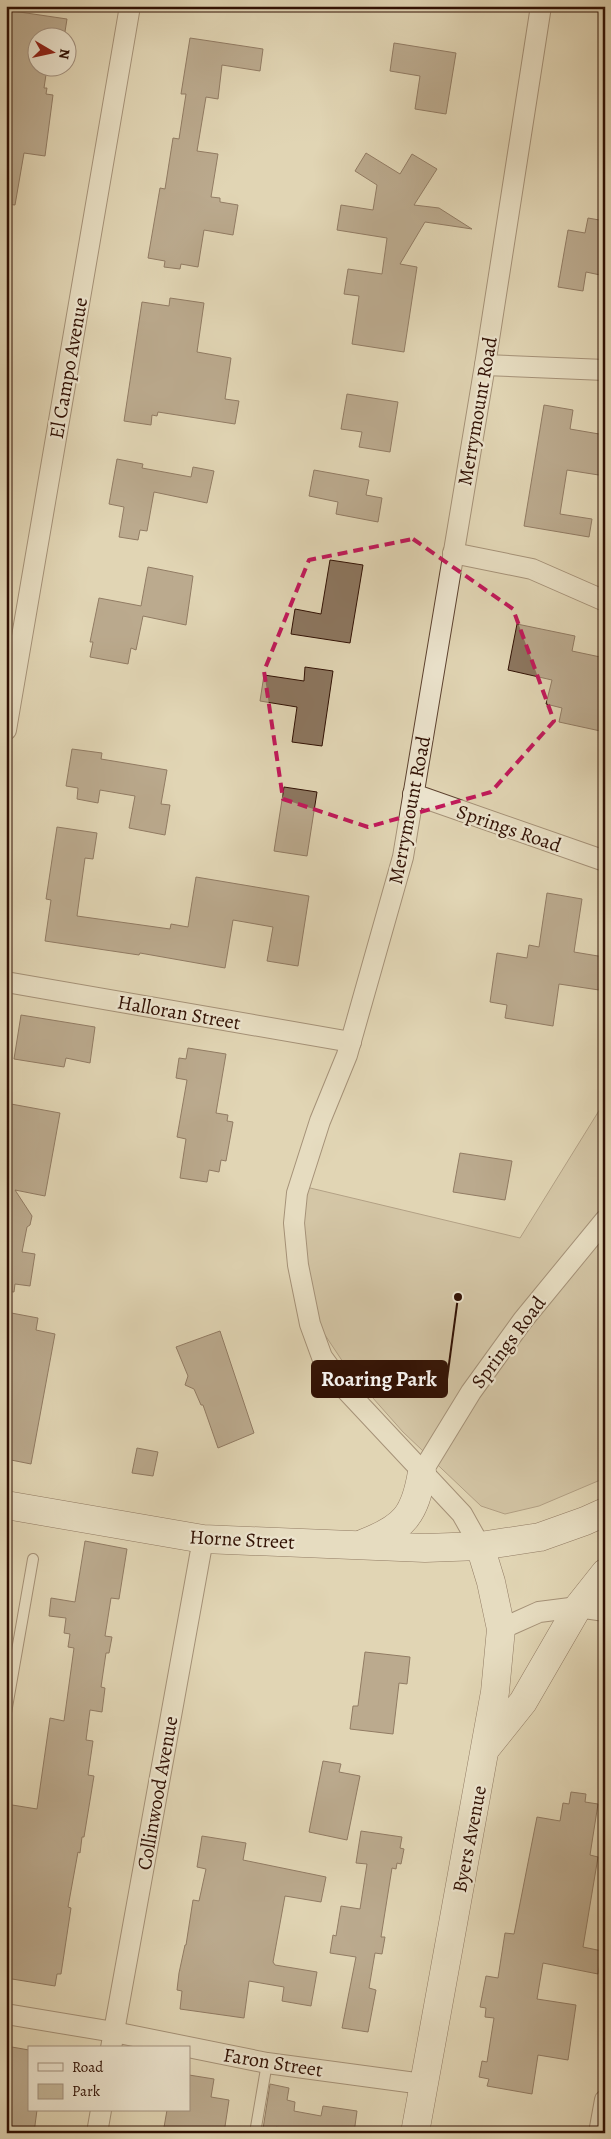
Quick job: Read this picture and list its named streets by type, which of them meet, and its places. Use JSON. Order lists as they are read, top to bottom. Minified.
{"streets":{"street":["El Campo Avenue","Merrymount Road","Springs Road","Halloran Street","Horne Street","Collinwood Avenue","Byers Avenue","Faron Street"]},"crossings":[["Merrymount Road","Springs Road"],["Merrymount Road","Halloran Street"],["Merrymount Road","Horne Street"],["Merrymount Road","Byers Avenue"],["Horne Street","Collinwood Avenue"],["Horne Street","Byers Avenue"],["Collinwood Avenue","Faron Street"],["Byers Avenue","Faron Street"]],"places":["Roaring Park"],"legend":["Road","Park"],"north":"right"}
